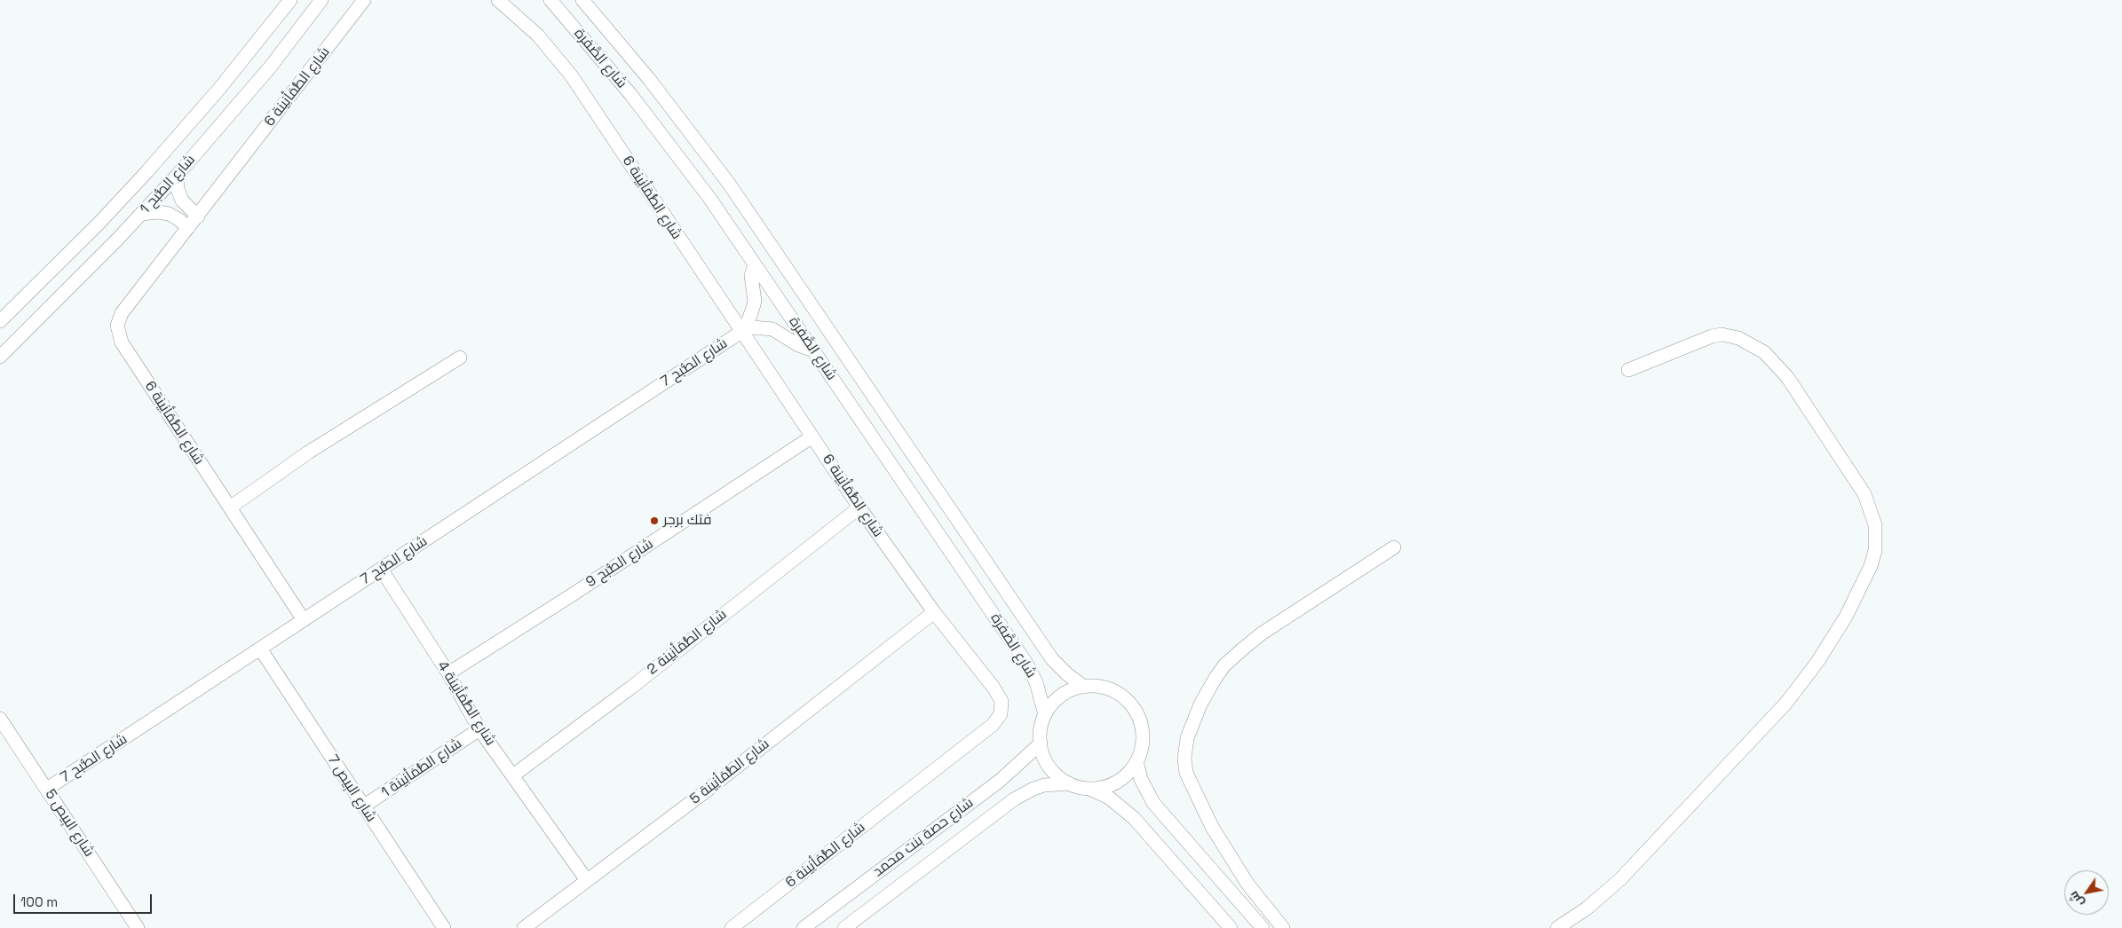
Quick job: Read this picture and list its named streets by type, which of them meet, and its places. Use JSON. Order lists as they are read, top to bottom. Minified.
{"streets":{"street":["شارع الصَّفرة","شارع الطُّمَأنِينة 6","شارع الصُّبح 1","شارع الصُّبح 7","شارع الصُّبح 9","شارع الطُّمَأنِينة 2","شارع الطُّمَأنِينة 4","شارع الطُّمَأنِينة 1","شارع الطُّمَأنِينة 5","شارع البِيص 7","شارع البِيص 5","شارع حصة بنت محمد"]},"crossings":[["شارع الصَّفرة","شارع الصُّبح 7"],["شارع الصَّفرة","شارع حصة بنت محمد"],["شارع الطُّمَأنِينة 6","شارع الصُّبح 7"],["شارع الطُّمَأنِينة 6","شارع الصُّبح 9"],["شارع الطُّمَأنِينة 6","شارع الطُّمَأنِينة 2"],["شارع الطُّمَأنِينة 6","شارع الطُّمَأنِينة 5"],["شارع الصُّبح 7","شارع الطُّمَأنِينة 4"],["شارع الصُّبح 7","شارع البِيص 7"],["شارع الصُّبح 7","شارع البِيص 5"],["شارع الصُّبح 9","شارع الطُّمَأنِينة 4"],["شارع الطُّمَأنِينة 2","شارع الطُّمَأنِينة 4"],["شارع الطُّمَأنِينة 4","شارع الطُّمَأنِينة 1"],["شارع الطُّمَأنِينة 4","شارع الطُّمَأنِينة 5"],["شارع الطُّمَأنِينة 1","شارع البِيص 7"]],"places":["فتك برجر"],"scale_bar":"100 m","north":"bottom left"}
